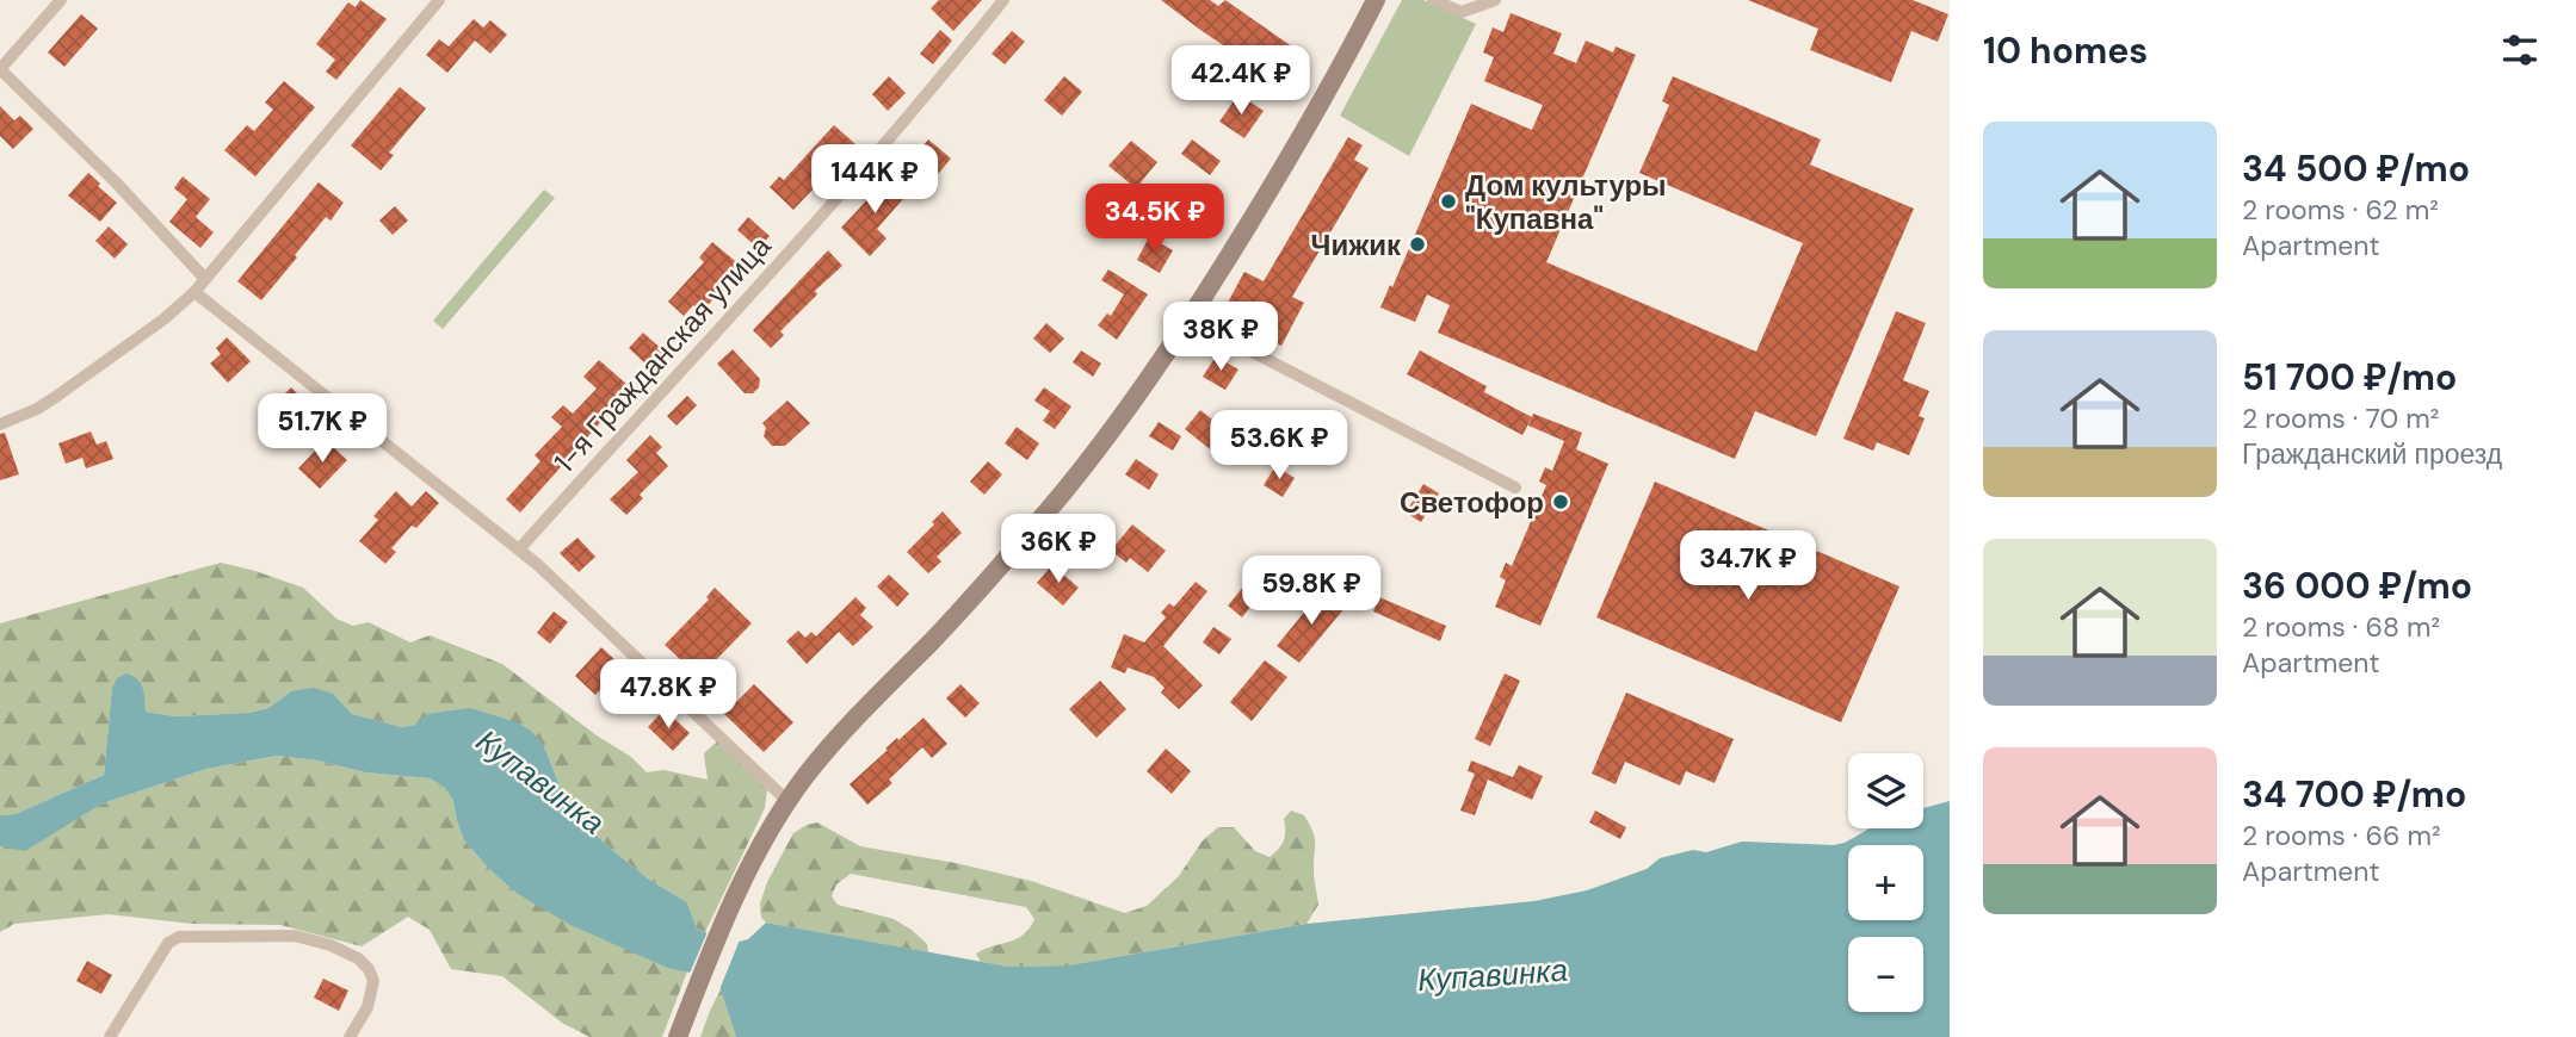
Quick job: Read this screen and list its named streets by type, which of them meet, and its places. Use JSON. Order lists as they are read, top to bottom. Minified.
{"streets":{"street":["1-я Гражданская улица"]},"water":["Купавинка"],"places":["Дом культуры \"Купавна\"","Чижик","Светофор"],"page":{"heading":"10 homes","price":["42.4K ₽","144K ₽","34.5K ₽","38K ₽","51.7K ₽","53.6K ₽","36K ₽","34.7K ₽","59.8K ₽","47.8K ₽"],"list":[{"name":"34 500 ₽/mo","note":"2 rooms · 62 m² · Apartment"},{"name":"51 700 ₽/mo","note":"2 rooms · 70 m² · Гражданский проезд"},{"name":"36 000 ₽/mo","note":"2 rooms · 68 m² · Apartment"},{"name":"34 700 ₽/mo","note":"2 rooms · 66 m² · Apartment"}],"map_buttons":["+","−"]}}
